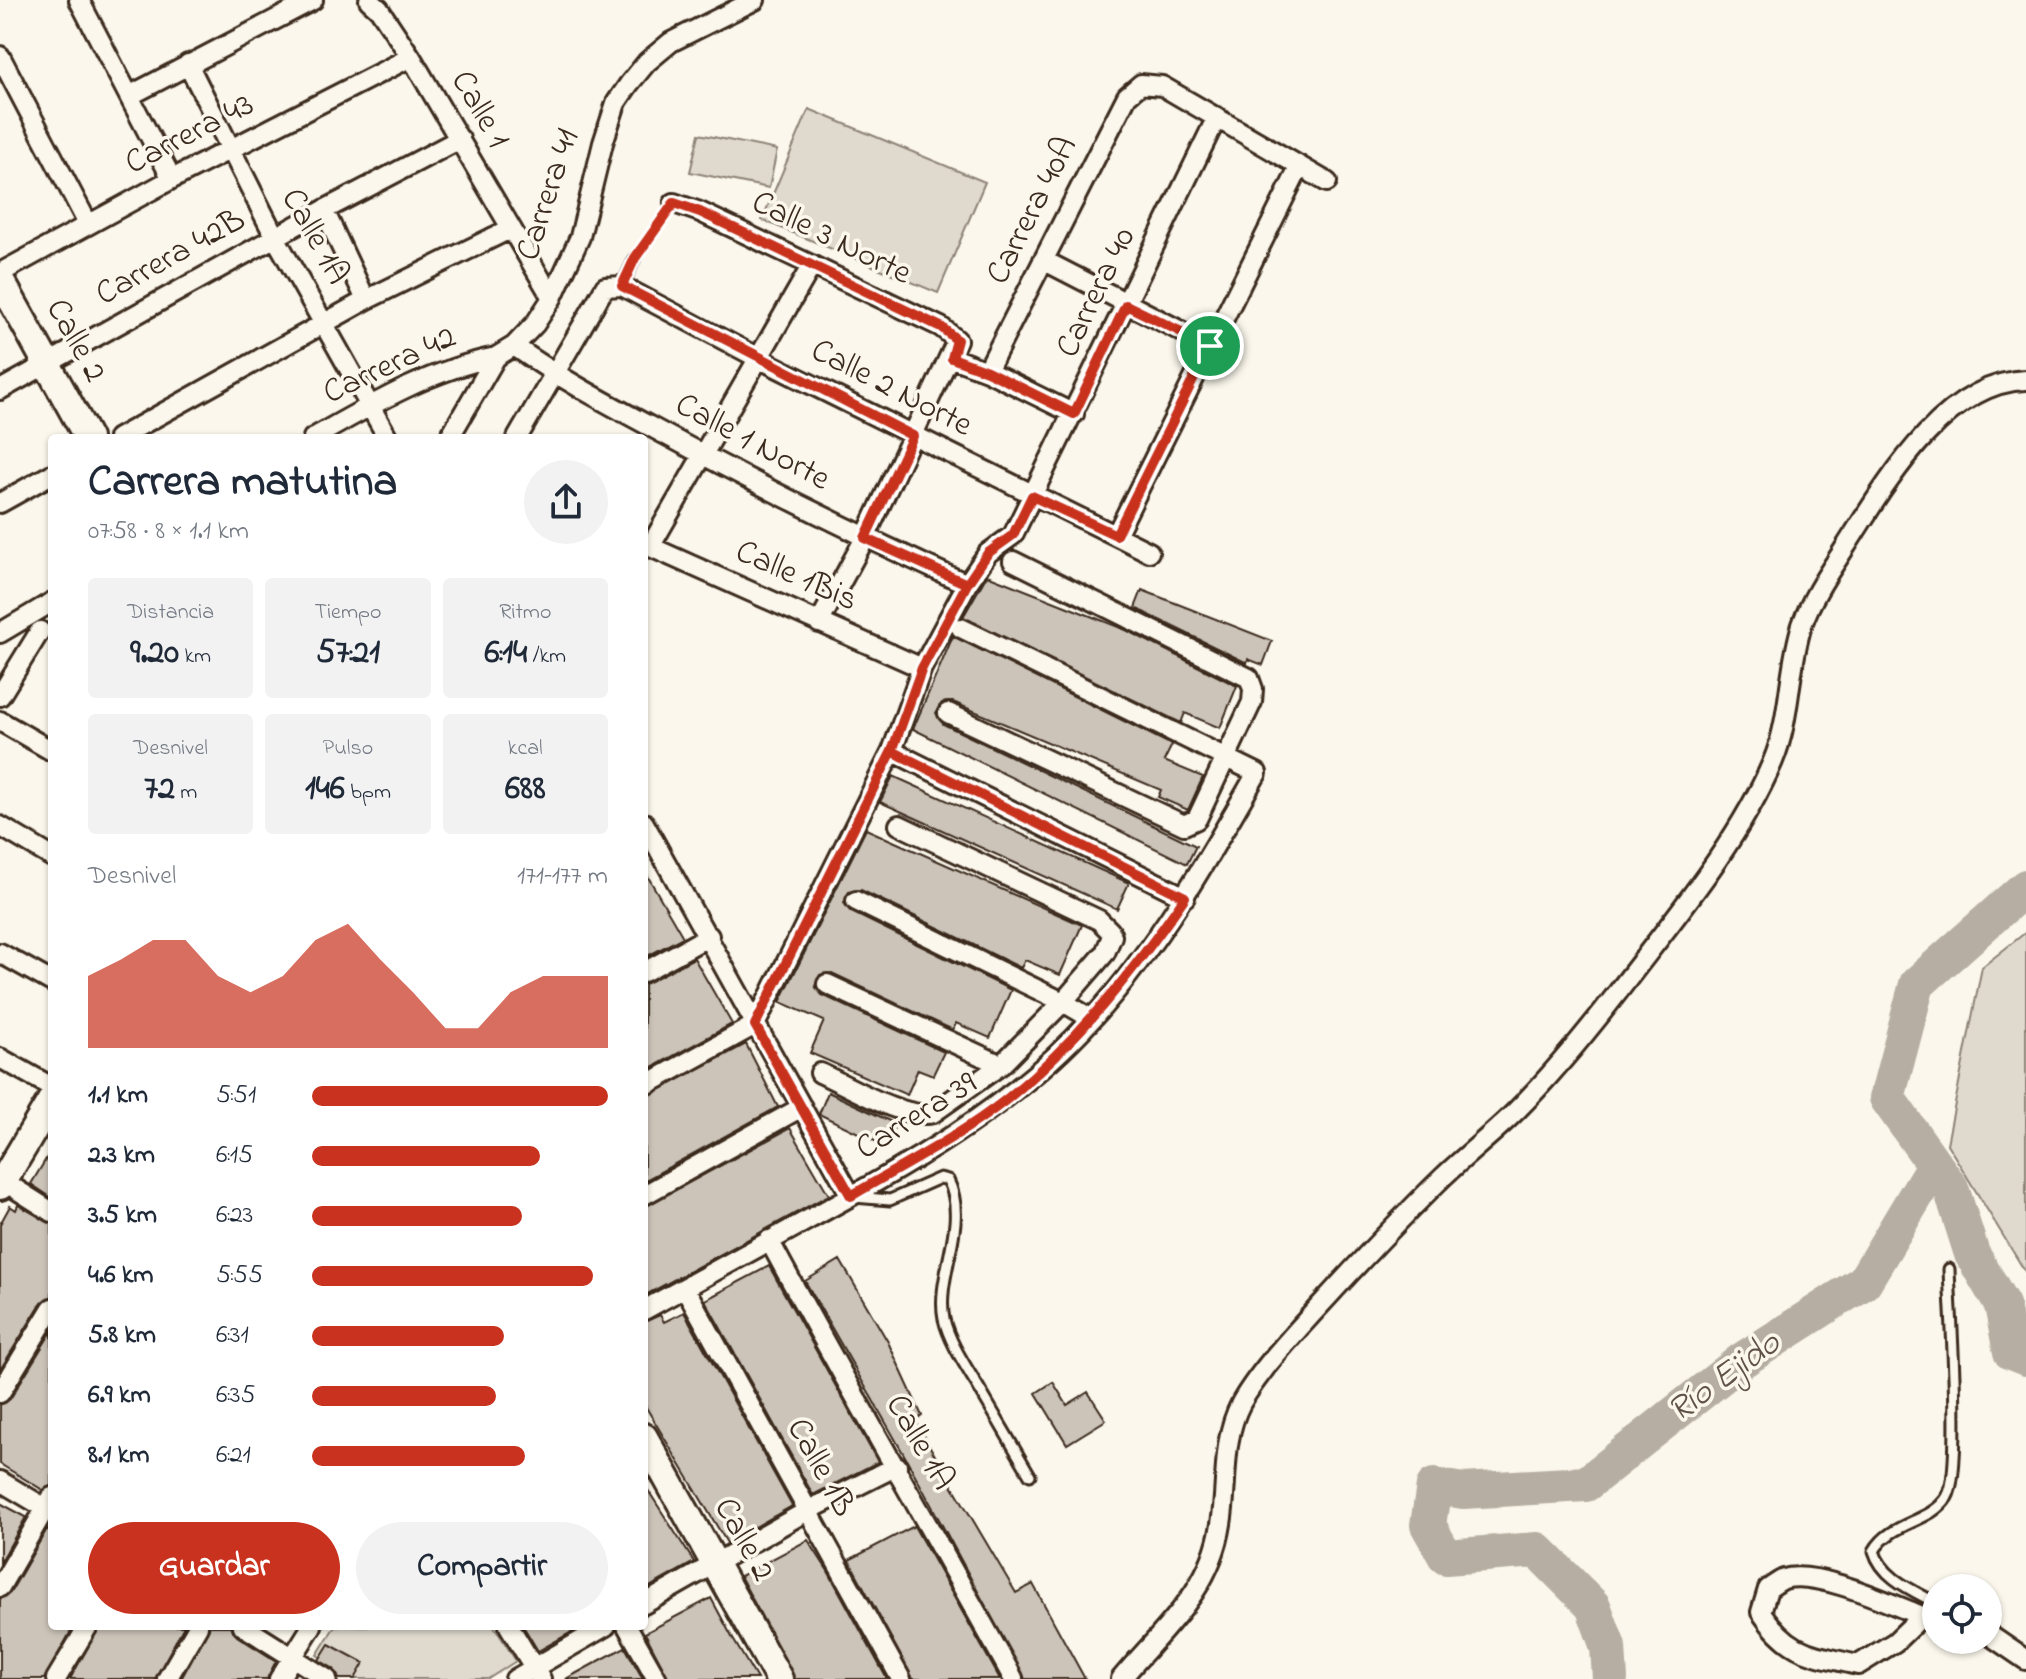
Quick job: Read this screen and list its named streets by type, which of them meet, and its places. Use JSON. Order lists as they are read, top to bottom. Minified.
{"streets":{"street":["Calle 1","Carrera 43","Carrera 41","Carrera 40A","Calle 1A","Calle 3 Norte","Carrera 42B","Carrera 40","Calle 2","Carrera 42","Calle 2 Norte","Calle 1 Norte","Calle 1Bis","Carrera 39","Calle 1B"]},"crossings":[["Calle 1","Carrera 43"],["Calle 1","Carrera 41"],["Calle 1","Carrera 42B"],["Carrera 43","Calle 1A"],["Carrera 43","Calle 2"],["Carrera 41","Carrera 42"],["Carrera 41","Calle 1 Norte"],["Carrera 40A","Calle 3 Norte"],["Carrera 40A","Carrera 40"],["Calle 1A","Carrera 42B"],["Calle 1A","Carrera 42"],["Calle 1A","Carrera 39"],["Calle 3 Norte","Carrera 40"],["Carrera 42B","Calle 2"],["Carrera 40","Calle 2 Norte"],["Carrera 40","Calle 1 Norte"],["Carrera 39","Calle 1B"]],"water":["Río Ejido"],"page":{"heading":["Carrera matutina","07:58 · 8 × 1.1 km"],"stats":[["Distancia","9.20 km"],["Tiempo","57:21"],["Ritmo","6:14 /km"],["Desnivel","72 m"],["Pulso","146 bpm"],["kcal","688"]],"chart":["Desnivel","171–177 m"],"list":[{"name":"1.1 km","note":"5:51"},{"name":"2.3 km","note":"6:15"},{"name":"3.5 km","note":"6:23"},{"name":"4.6 km","note":"5:55"},{"name":"5.8 km","note":"6:31"},{"name":"6.9 km","note":"6:35"},{"name":"8.1 km","note":"6:21"}],"buttons":["Guardar","Compartir"]}}
